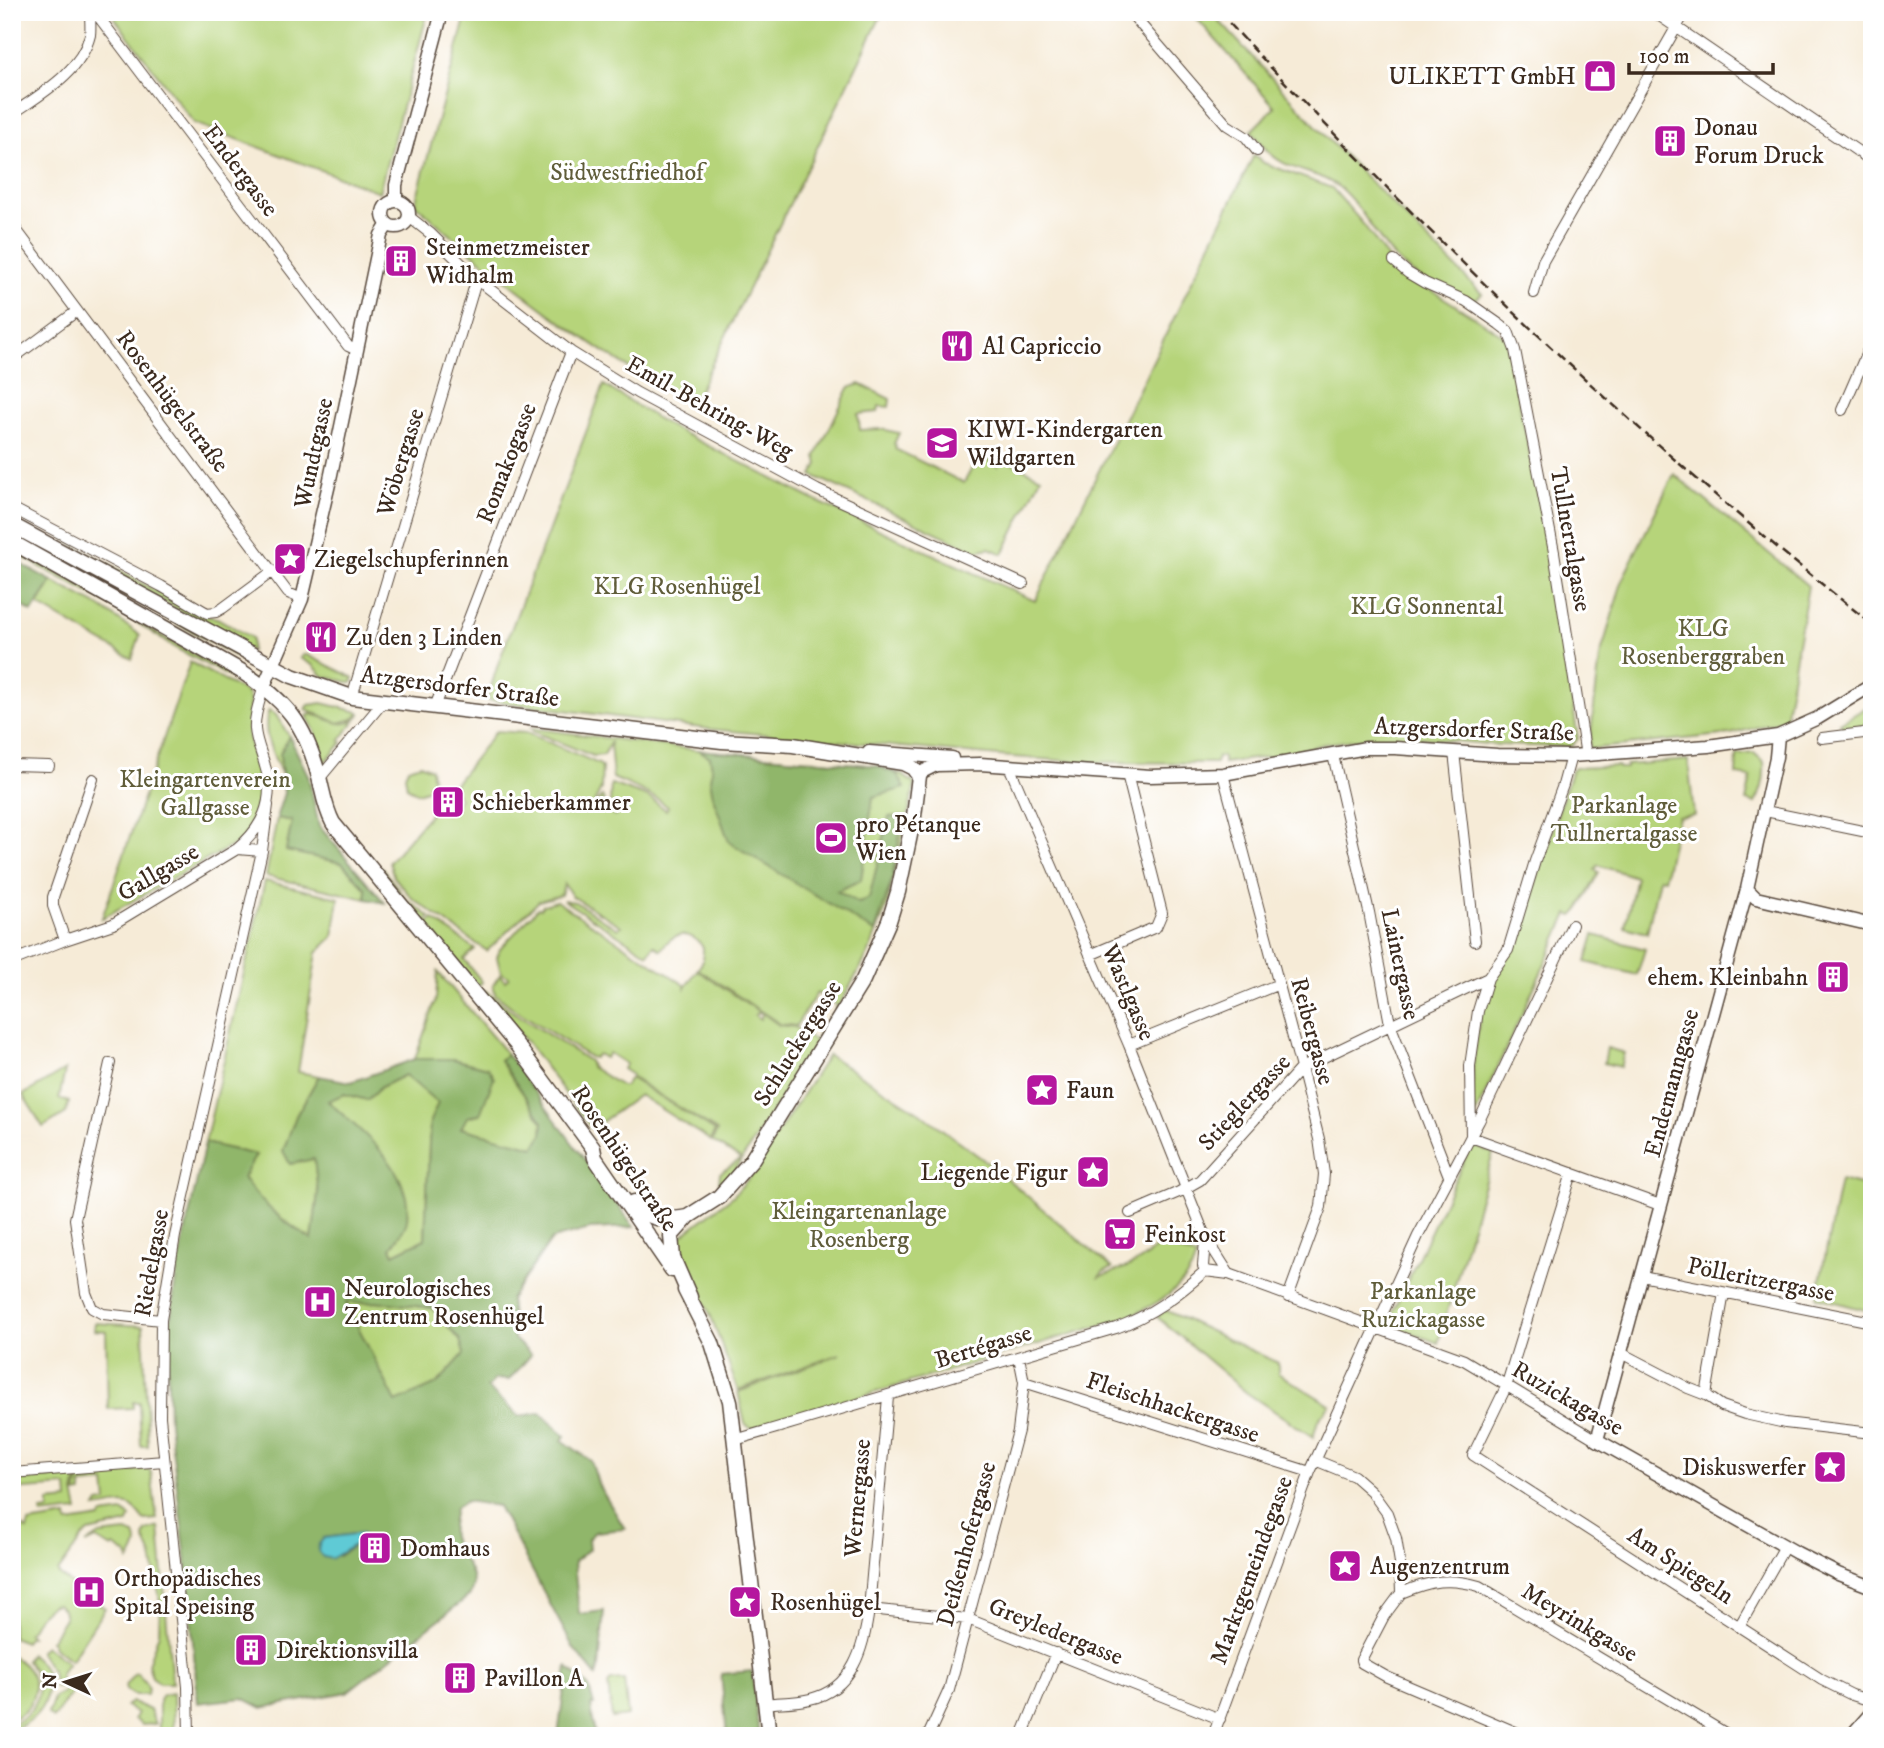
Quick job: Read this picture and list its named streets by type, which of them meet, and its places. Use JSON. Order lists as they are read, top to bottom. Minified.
{"streets":{"main road":["Rosenhügelstraße","Atzgersdorfer Straße","Schluckergasse"],"street":["Endergasse","Emil-Behring-Weg","Wundtgasse","Wöbergasse","Romakogasse","Tullnertalgasse","Gallgasse","Lainergasse","Wastlgasse","Reibergasse","Endemanngasse","Stieglergasse","Riedelgasse","Pölleritzergasse","Bertégasse","Ruzickagasse","Fleischhackergasse","Wernergasse","Deißenhofergasse","Am Spiegeln","Marktgemeindegasse","Meyrinkgasse","Greyledergasse"]},"crossings":[["Endergasse","Wundtgasse"],["Rosenhügelstraße","Wundtgasse"],["Rosenhügelstraße","Schluckergasse"],["Rosenhügelstraße","Bertégasse"],["Rosenhügelstraße","Wernergasse"],["Emil-Behring-Weg","Wundtgasse"],["Emil-Behring-Weg","Wöbergasse"],["Emil-Behring-Weg","Romakogasse"],["Wundtgasse","Atzgersdorfer Straße"],["Wöbergasse","Atzgersdorfer Straße"],["Romakogasse","Atzgersdorfer Straße"],["Tullnertalgasse","Atzgersdorfer Straße"],["Atzgersdorfer Straße","Lainergasse"],["Atzgersdorfer Straße","Wastlgasse"],["Atzgersdorfer Straße","Reibergasse"],["Atzgersdorfer Straße","Schluckergasse"],["Atzgersdorfer Straße","Endemanngasse"],["Gallgasse","Riedelgasse"],["Lainergasse","Stieglergasse"],["Wastlgasse","Stieglergasse"],["Wastlgasse","Bertégasse"],["Wastlgasse","Ruzickagasse"],["Reibergasse","Stieglergasse"],["Reibergasse","Ruzickagasse"],["Endemanngasse","Pölleritzergasse"],["Endemanngasse","Ruzickagasse"],["Bertégasse","Wernergasse"],["Bertégasse","Deißenhofergasse"],["Ruzickagasse","Am Spiegeln"],["Ruzickagasse","Marktgemeindegasse"],["Fleischhackergasse","Deißenhofergasse"],["Fleischhackergasse","Marktgemeindegasse"],["Wernergasse","Greyledergasse"],["Deißenhofergasse","Greyledergasse"],["Marktgemeindegasse","Greyledergasse"]],"parks":["Südwestfriedhof","KLG Rosenhügel","KLG Sonnental","KLG Rosenberggraben","Kleingartenverein Gallgasse","Parkanlage Tullnertalgasse","Kleingartenanlage Rosenberg","Parkanlage Ruzickagasse"],"places":{"shop":["ULIKETT GmbH"],"building":["Donau Forum Druck","Steinmetzmeister Widhalm","Schieberkammer","ehem. Kleinbahn","Domhaus","Direktionsvilla","Pavillon A"],"restaurant":["Al Capriccio","Zu den 3 Linden"],"school or university":["KIWI-Kindergarten Wildgarten"],"place":["Ziegelschupferinnen","Faun","Liegende Figur","Diskuswerfer","Augenzentrum","Rosenhügel"],"sports":["pro Pétanque Wien"],"supermarket":["Feinkost"],"hospital":["Neurologisches Zentrum Rosenhügel","Orthopädisches Spital Speising"]},"scale_bar":"100 m","north":"left"}
